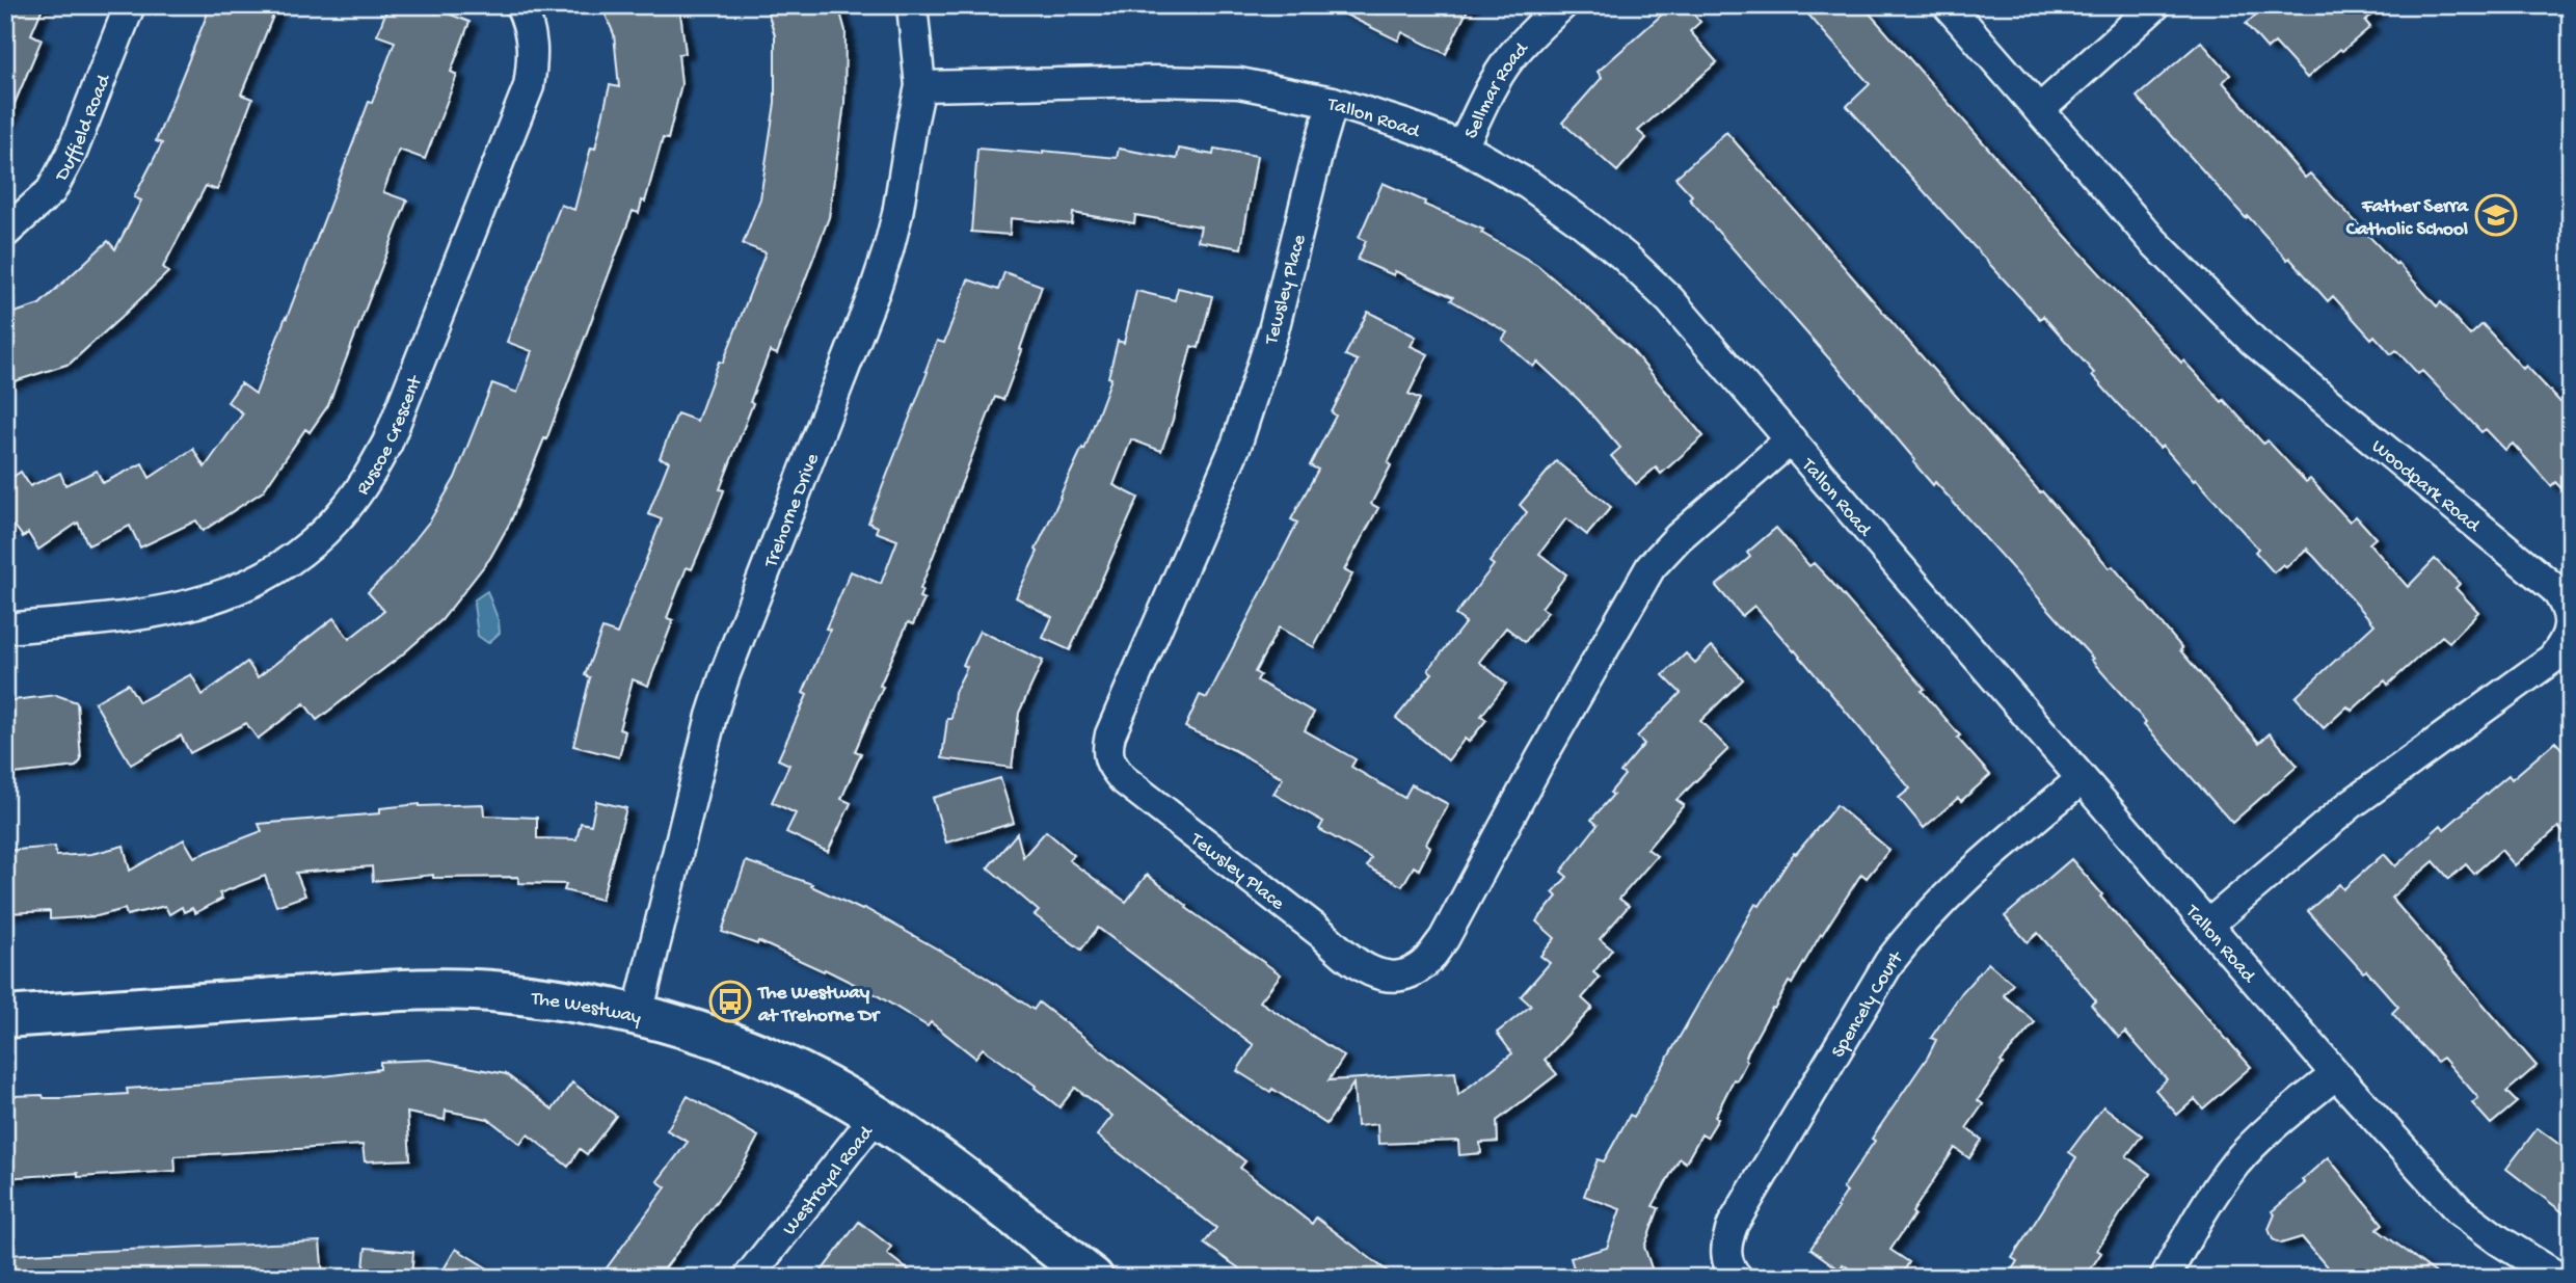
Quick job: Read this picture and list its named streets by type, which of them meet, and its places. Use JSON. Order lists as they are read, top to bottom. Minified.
{"streets":{"main road":["The Westway"],"street":["Sellmar Road","Tallon Road","Duffield Road","Tewsley Place","Ruscoe Crescent","Woodpark Road","Trehorne Drive","Spencely Court","Westroyal Road"]},"crossings":[["Sellmar Road","Tallon Road"],["Tallon Road","Tewsley Place"],["Tallon Road","Woodpark Road"],["Tallon Road","Trehorne Drive"],["Tallon Road","Spencely Court"],["Trehorne Drive","The Westway"],["The Westway","Westroyal Road"]],"places":{"school or university":["Father Serra Catholic School"],"bus stop":["The Westway at Trehorne Dr"]}}
